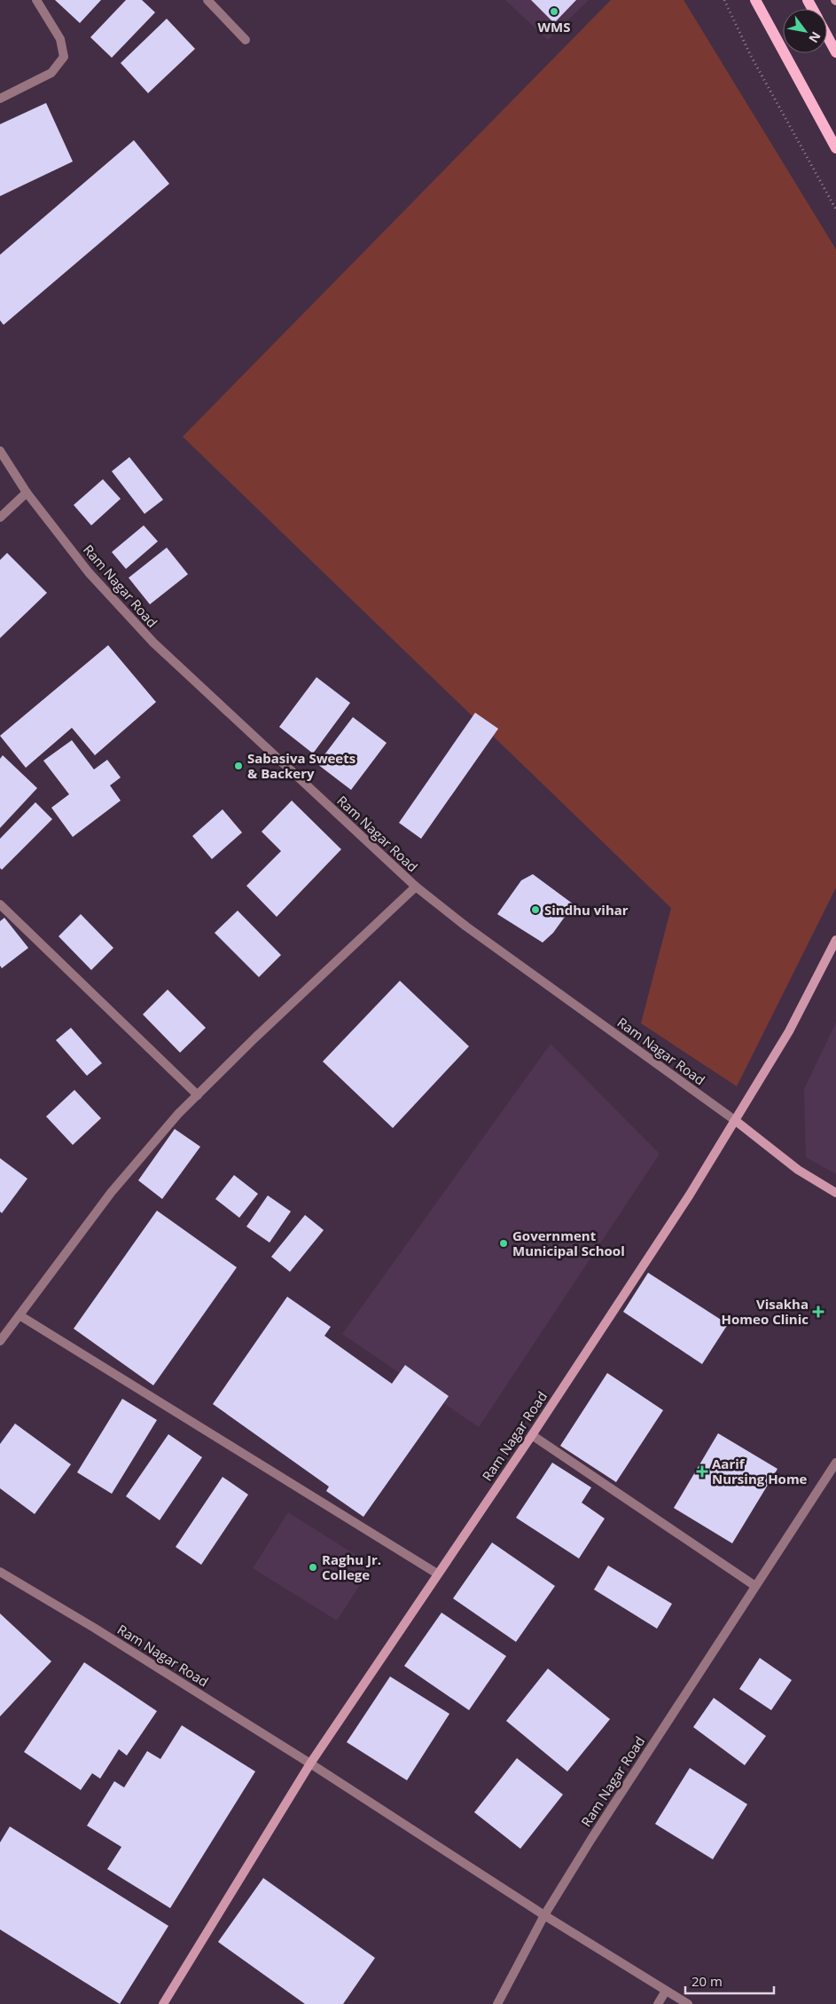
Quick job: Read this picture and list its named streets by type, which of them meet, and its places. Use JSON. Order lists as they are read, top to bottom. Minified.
{"streets":{"street":["Ram Nagar Road"]},"places":{"other":["WMS","Sabasiva Sweets & Backery","Sindhu vihar","Government Municipal School","Raghu Jr. College"],"health":["Visakha Homeo Clinic","Aarif Nursing Home"]},"scale_bar":"20 m","north":"bottom right"}
